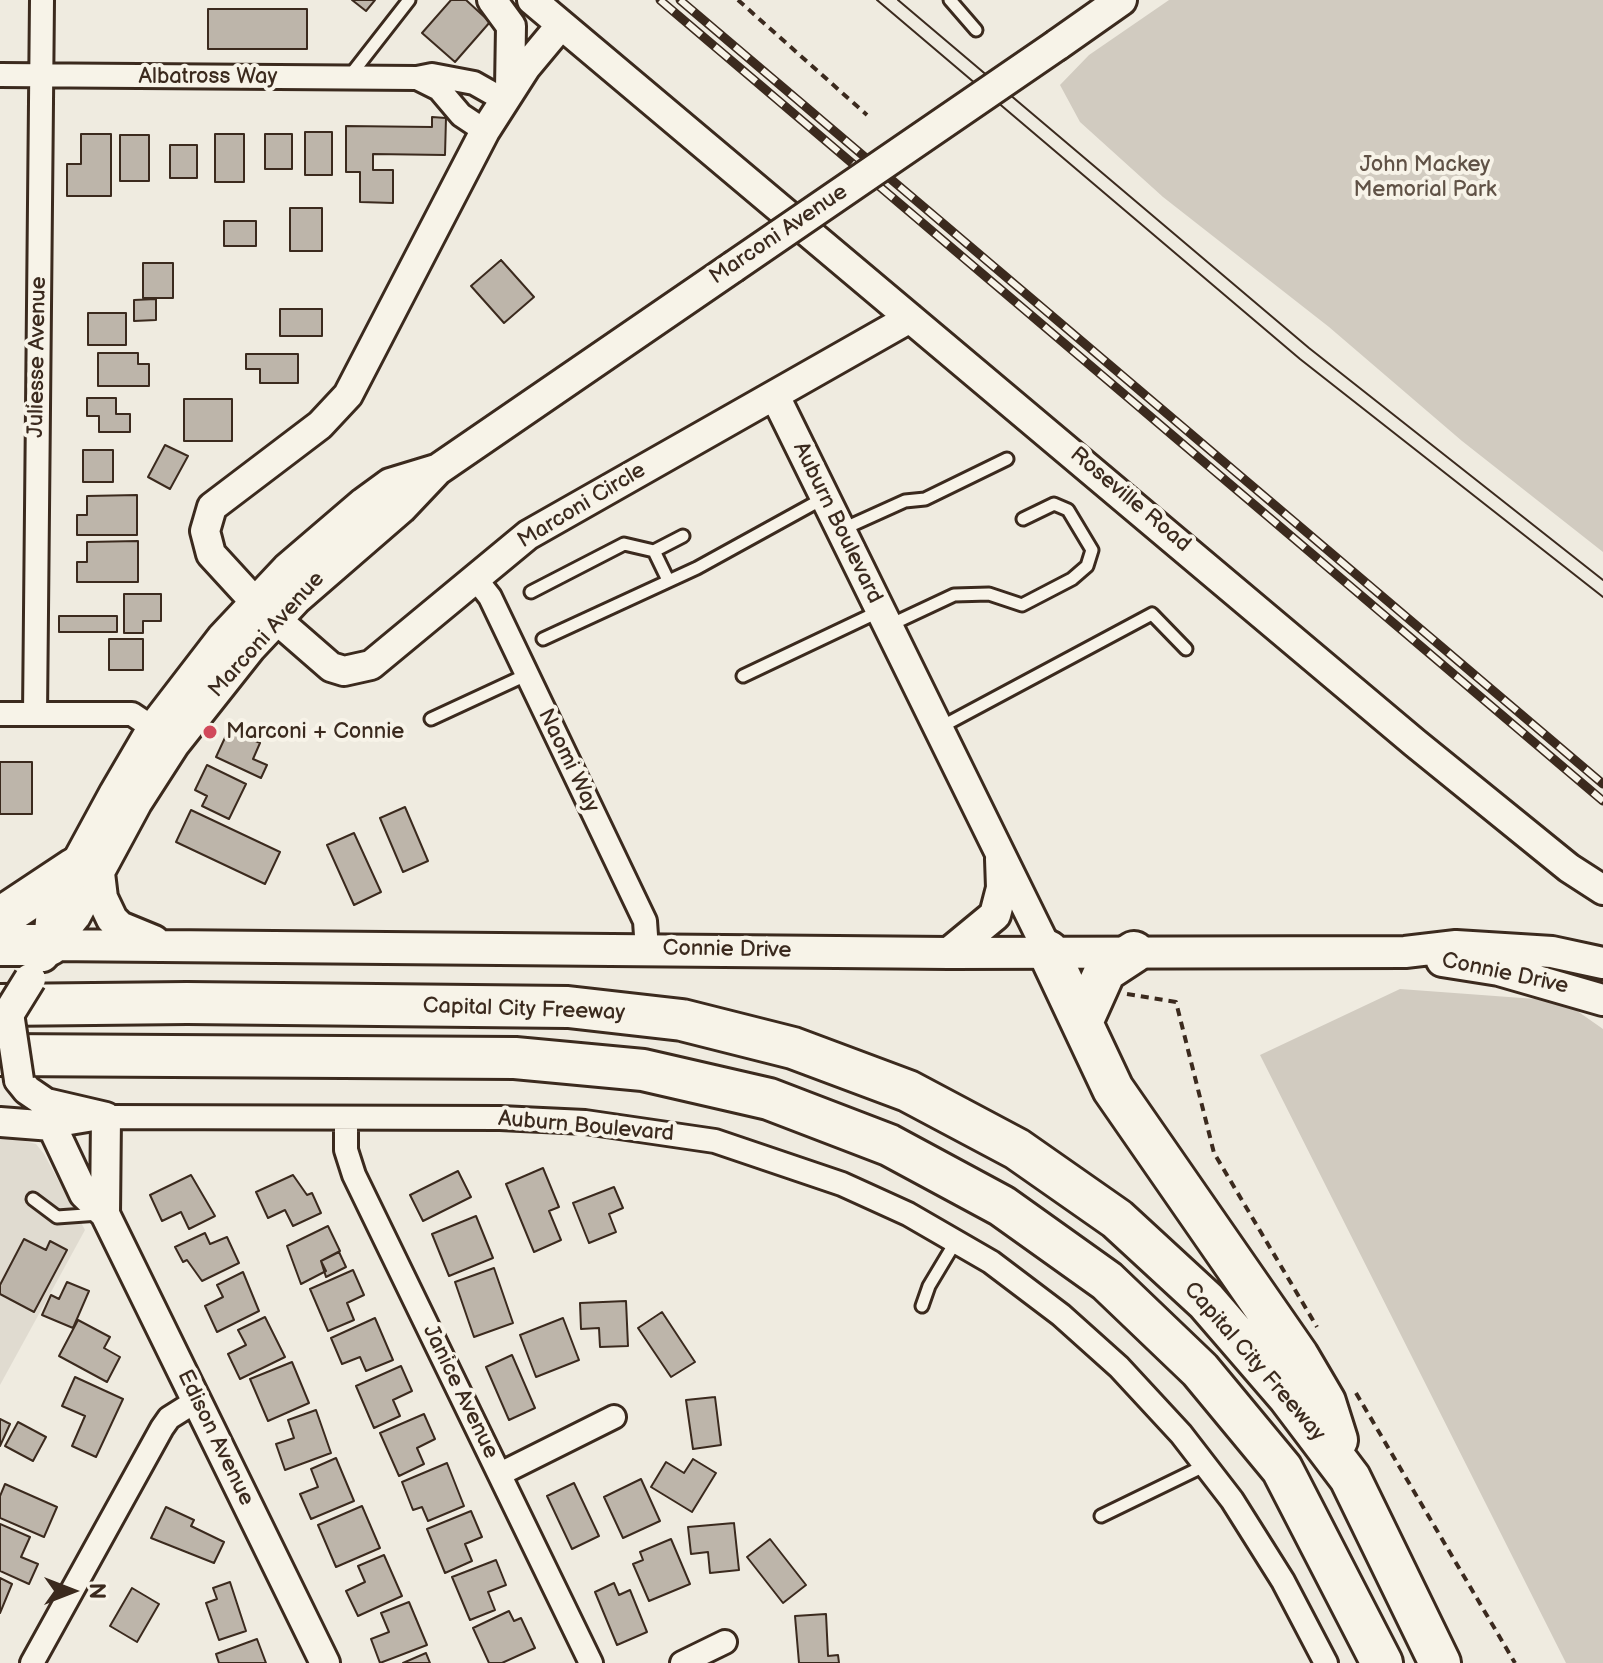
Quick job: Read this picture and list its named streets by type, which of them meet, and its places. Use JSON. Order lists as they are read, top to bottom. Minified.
{"streets":{"highway":["Capital City Freeway"],"main road":["Marconi Avenue","Connie Drive"],"street":["Albatross Way","Juliesse Avenue","Roseville Road","Marconi Circle","Auburn Boulevard","Naomi Way","Janice Avenue","Edison Avenue"]},"crossings":[["Albatross Way","Marconi Avenue"],["Albatross Way","Juliesse Avenue"],["Marconi Avenue","Roseville Road"],["Marconi Avenue","Marconi Circle"],["Marconi Avenue","Connie Drive"],["Marconi Avenue","Capital City Freeway"],["Roseville Road","Marconi Circle"],["Marconi Circle","Auburn Boulevard"],["Marconi Circle","Naomi Way"],["Auburn Boulevard","Connie Drive"],["Auburn Boulevard","Capital City Freeway"],["Auburn Boulevard","Janice Avenue"],["Auburn Boulevard","Edison Avenue"],["Naomi Way","Connie Drive"]],"parks":["John Mackey Memorial Park"],"places":["Marconi + Connie"],"north":"right"}
